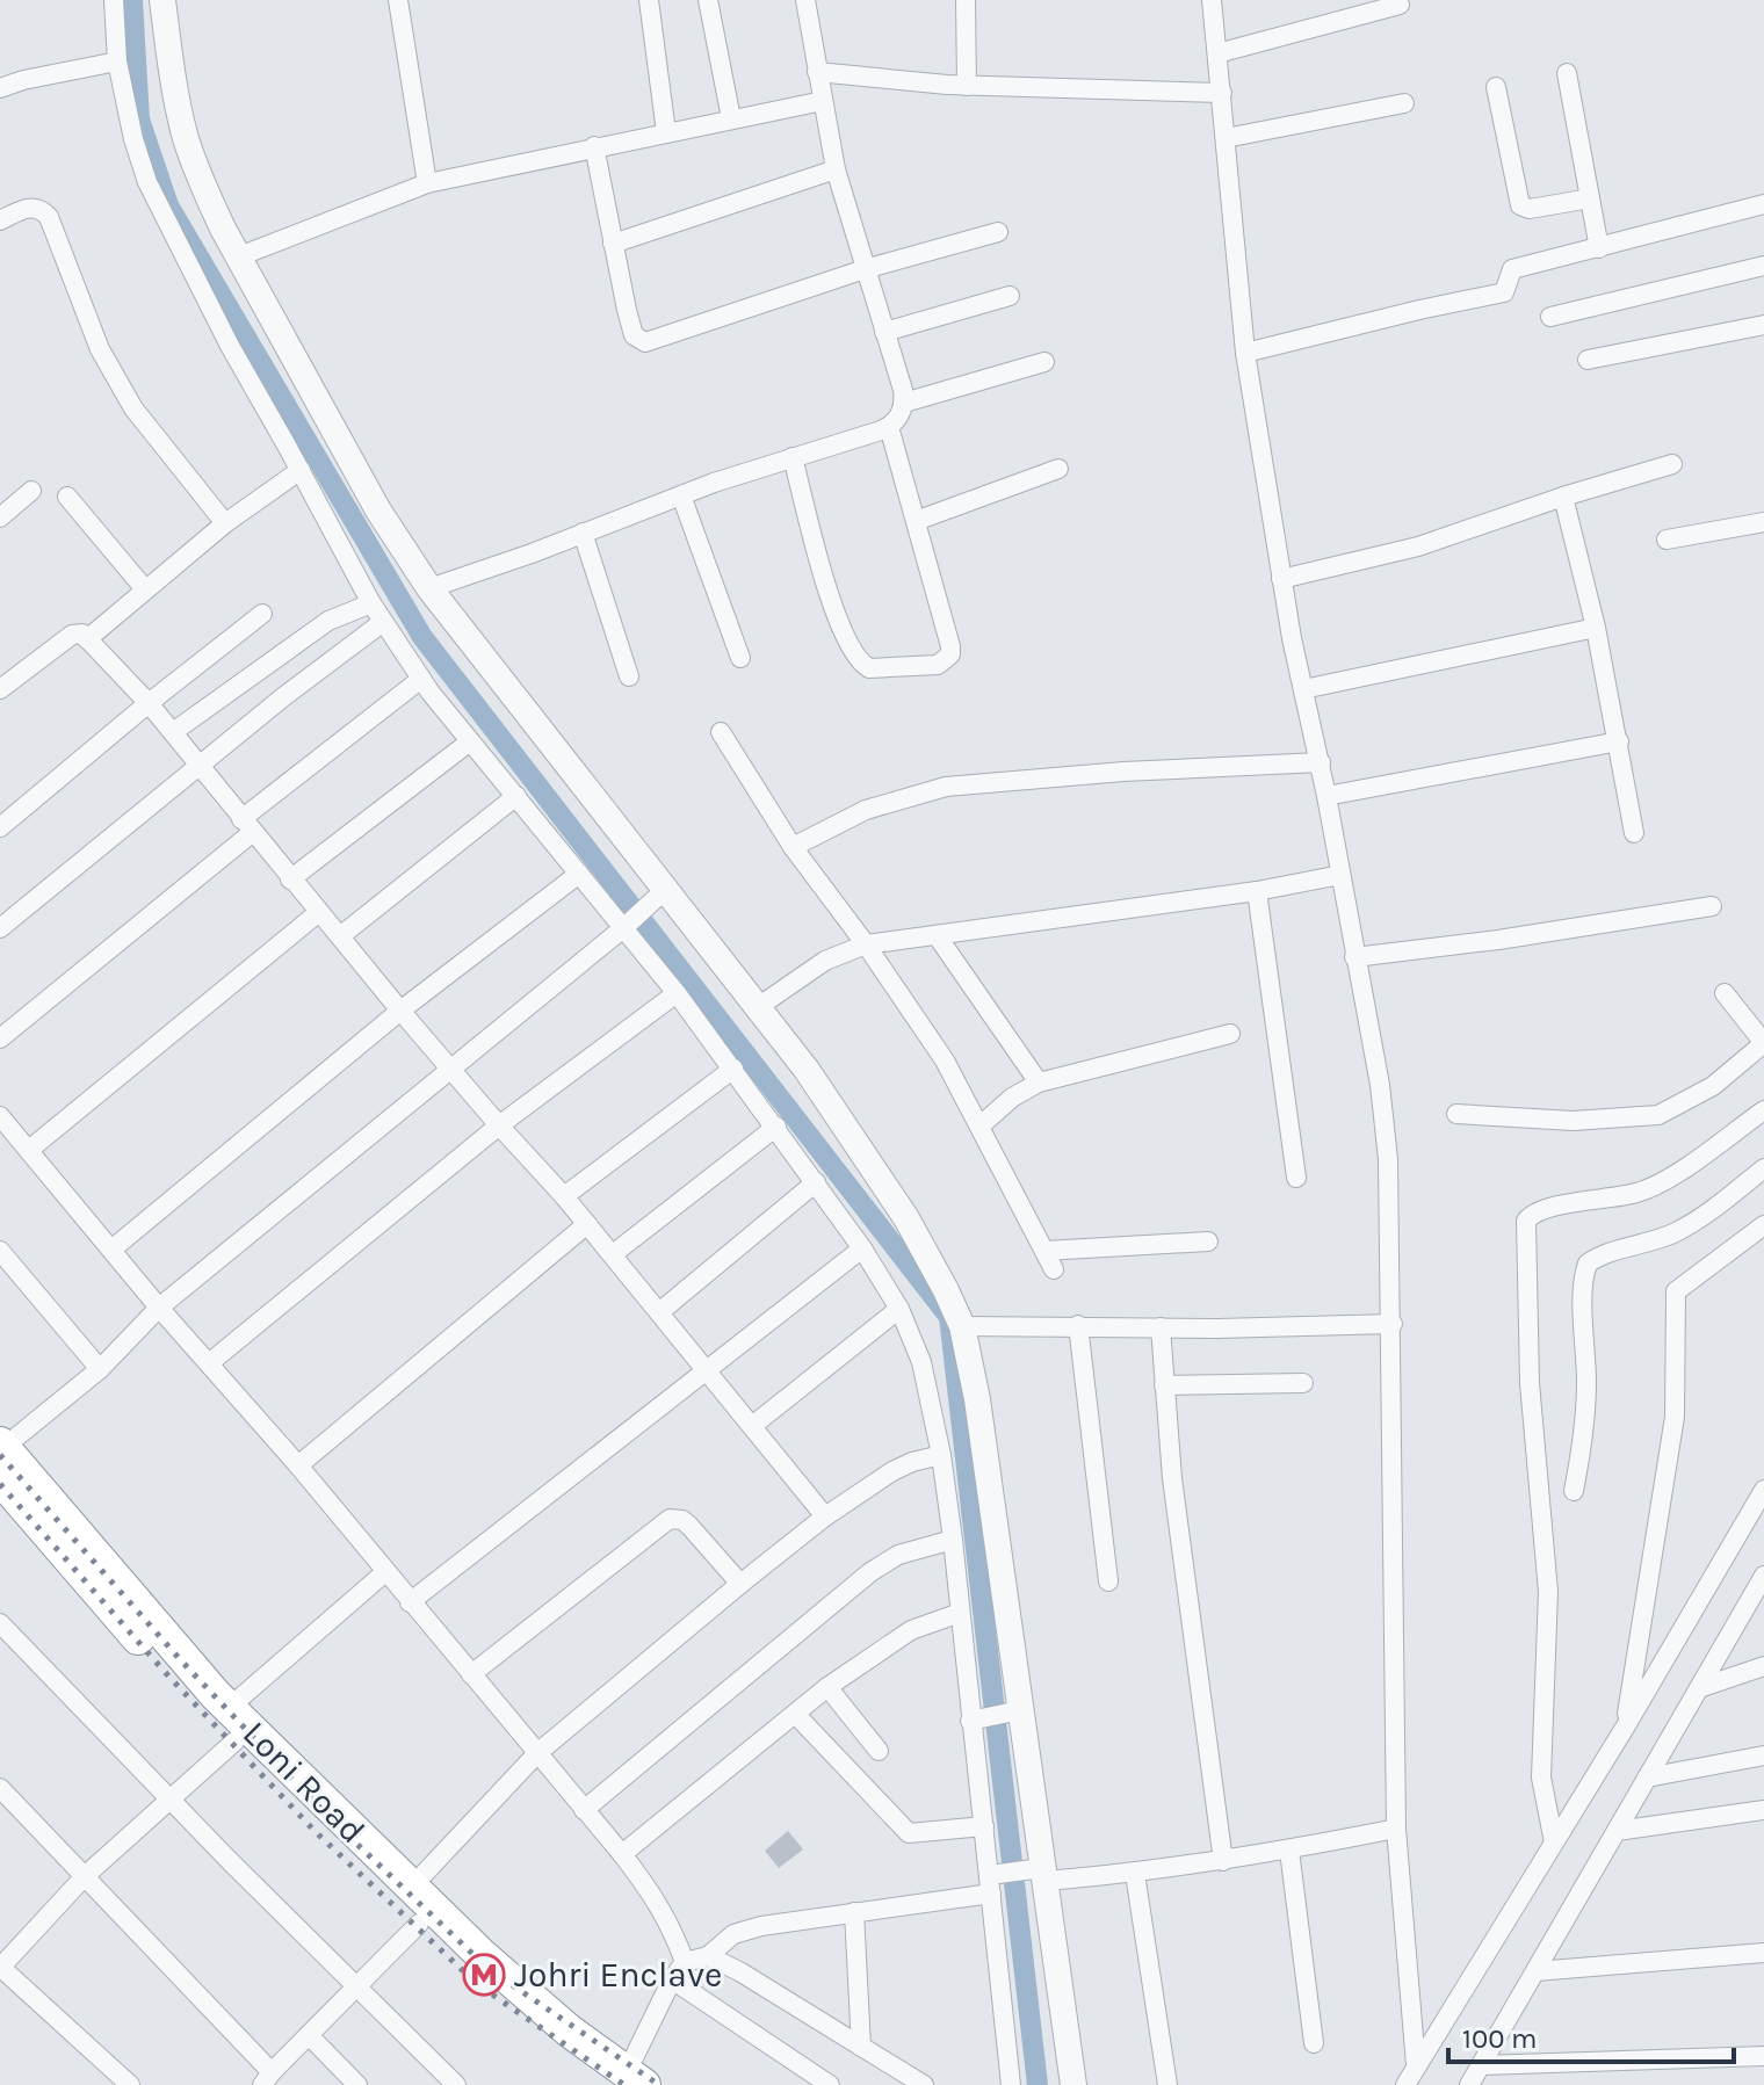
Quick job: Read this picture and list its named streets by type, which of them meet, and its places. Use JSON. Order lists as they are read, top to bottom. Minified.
{"streets":{"highway":["Loni Road"]},"places":{"metro station":["Johri Enclave"]},"scale_bar":"100 m"}
